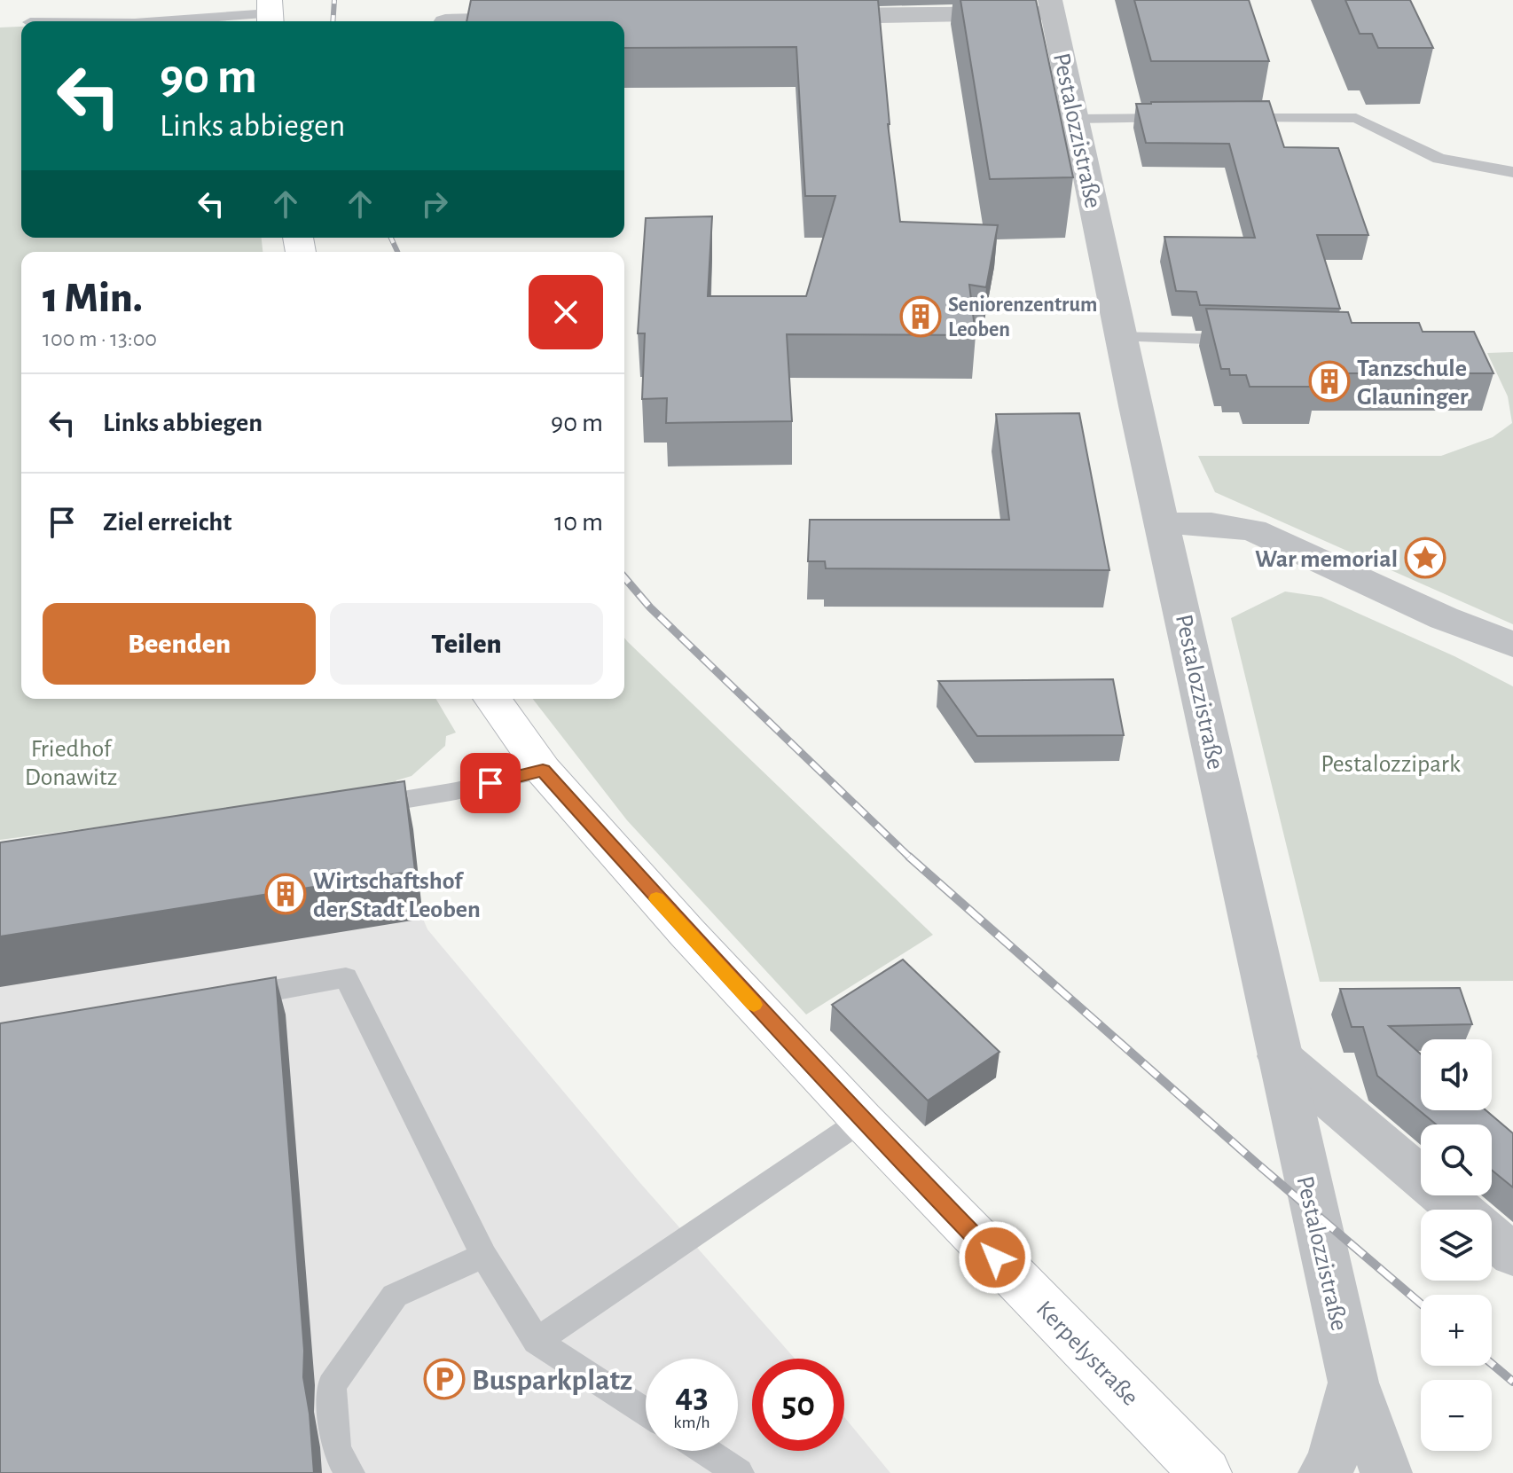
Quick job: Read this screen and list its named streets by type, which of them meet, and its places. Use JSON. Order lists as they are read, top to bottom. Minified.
{"streets":{"main road":["Kerpelystraße"],"street":["Pestalozzistraße"]},"parks":["Friedhof Donawitz","Pestalozzipark"],"places":{"building":["Seniorenzentrum Leoben","Tanzschule Glauninger","Wirtschaftshof der Stadt Leoben"],"place":["War memorial"],"parking":["Busparkplatz"]},"page":{"turn":["90 m","Links abbiegen"],"heading":["1 Min.","100 m · 13:00"],"list":[{"name":"Links abbiegen","value":"90 m"},{"name":"Ziel erreicht","value":"10 m"}],"buttons":["Beenden","Teilen"],"map_buttons":["+","−"],"speed":"43 km/h","limit":"50"}}
